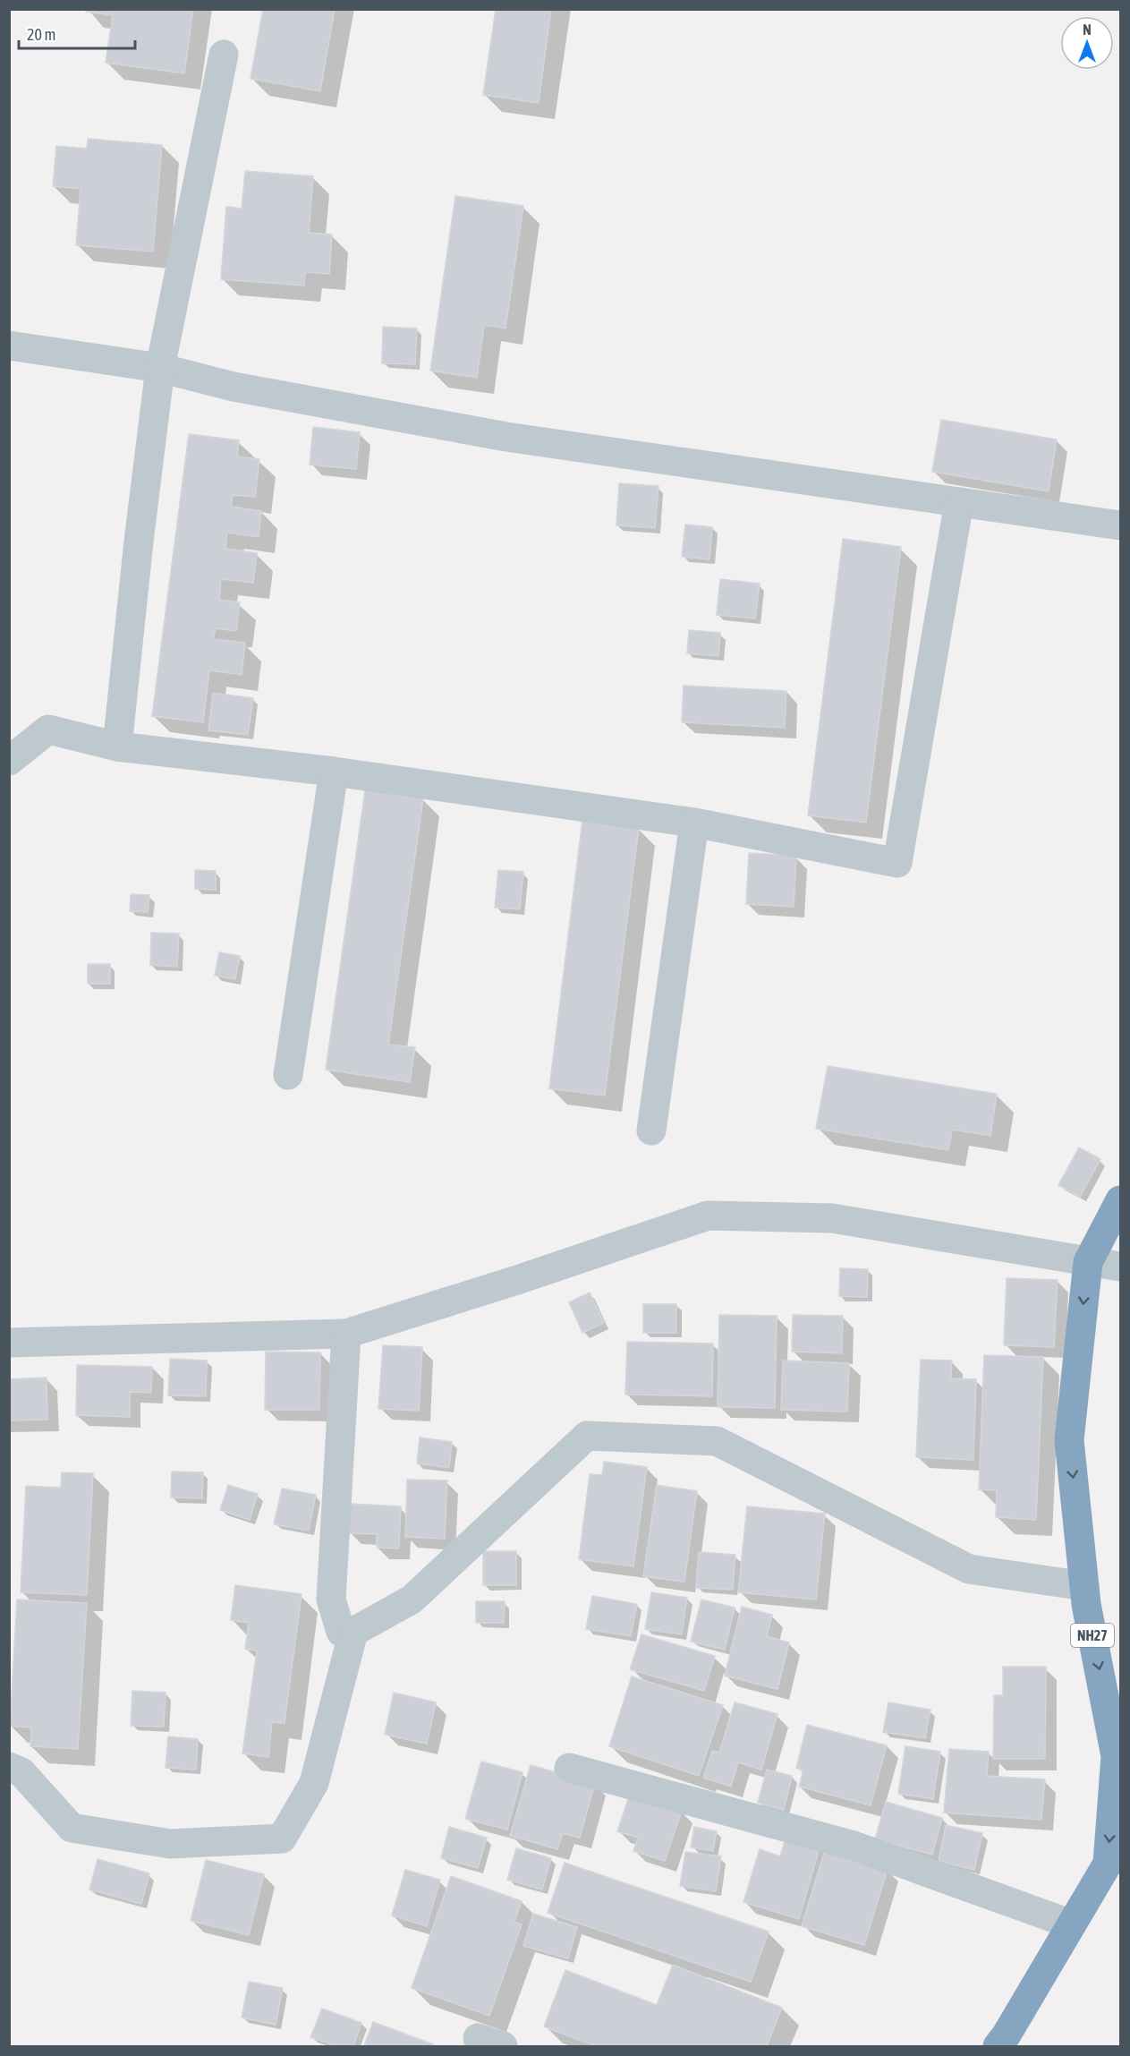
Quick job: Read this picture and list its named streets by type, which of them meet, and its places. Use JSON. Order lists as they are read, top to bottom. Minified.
{"streets":{"highway":["NH27"]},"scale_bar":"20 m","north":"top"}
